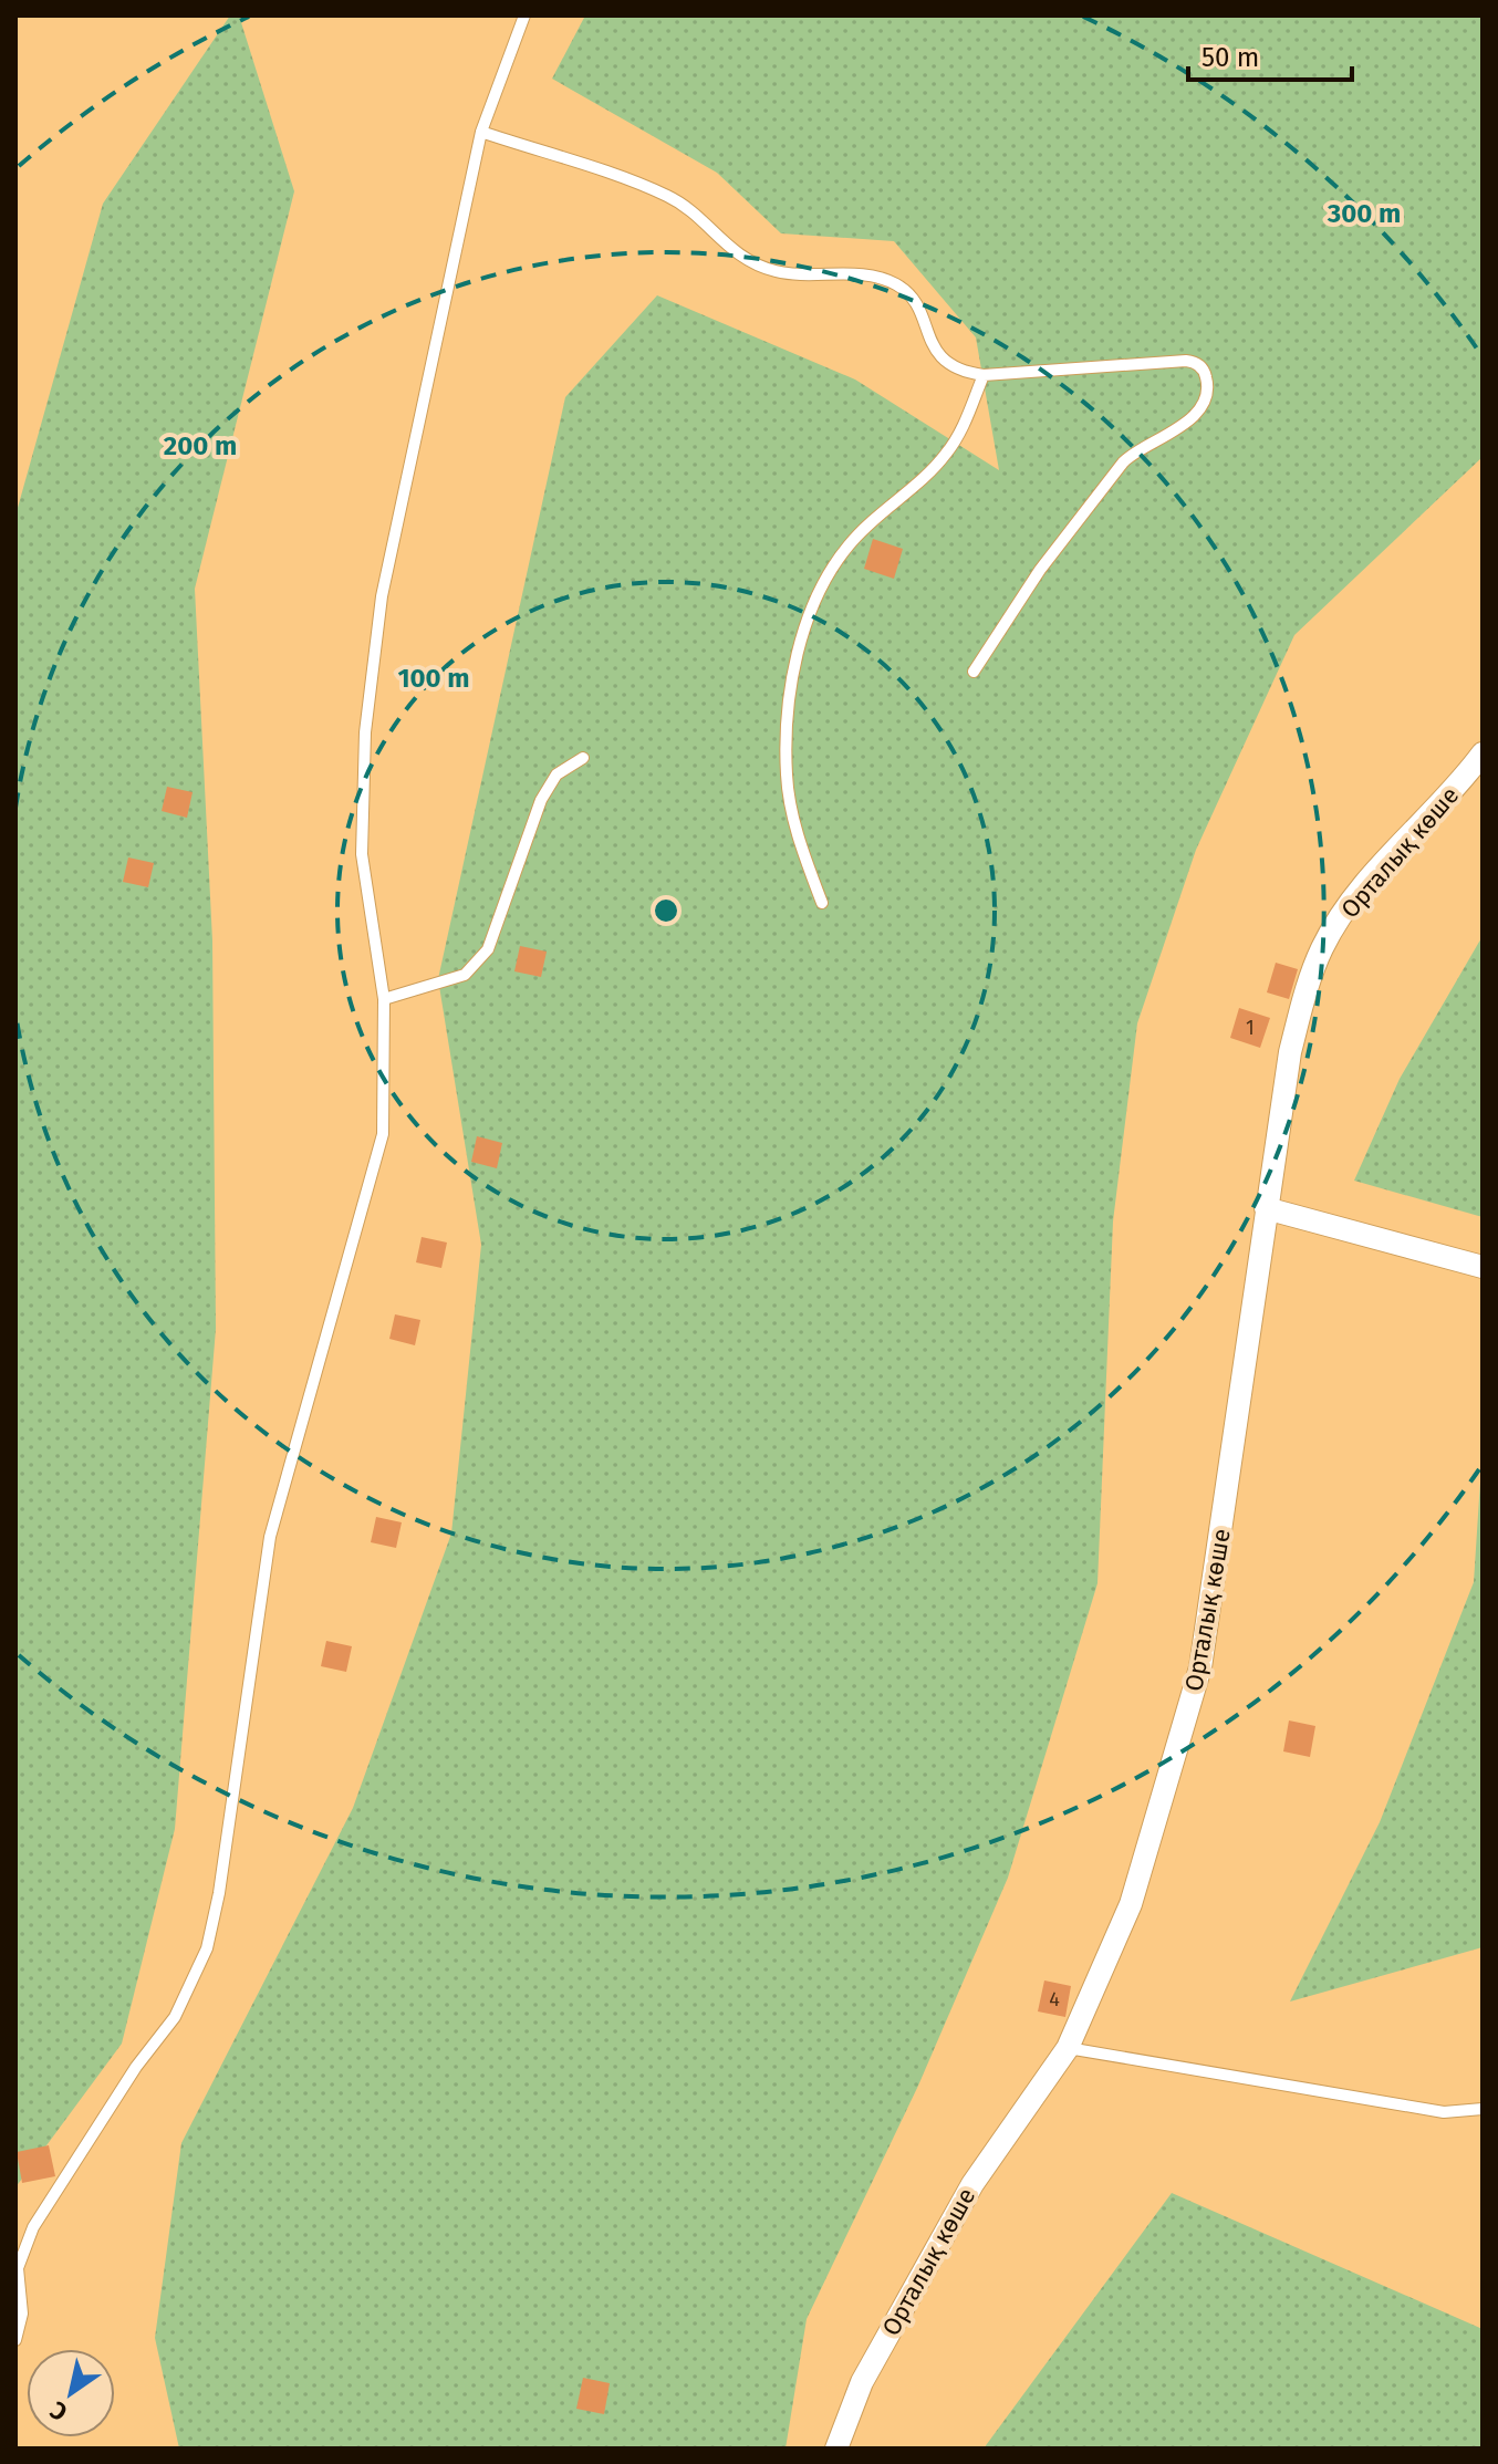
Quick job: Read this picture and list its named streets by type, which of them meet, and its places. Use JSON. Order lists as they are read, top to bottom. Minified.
{"streets":{"street":["Орталық көше"]},"house_numbers":["1","4"],"scale_bar":"50 m","north":"bottom left","rings":["300 m","200 m","100 m"]}
